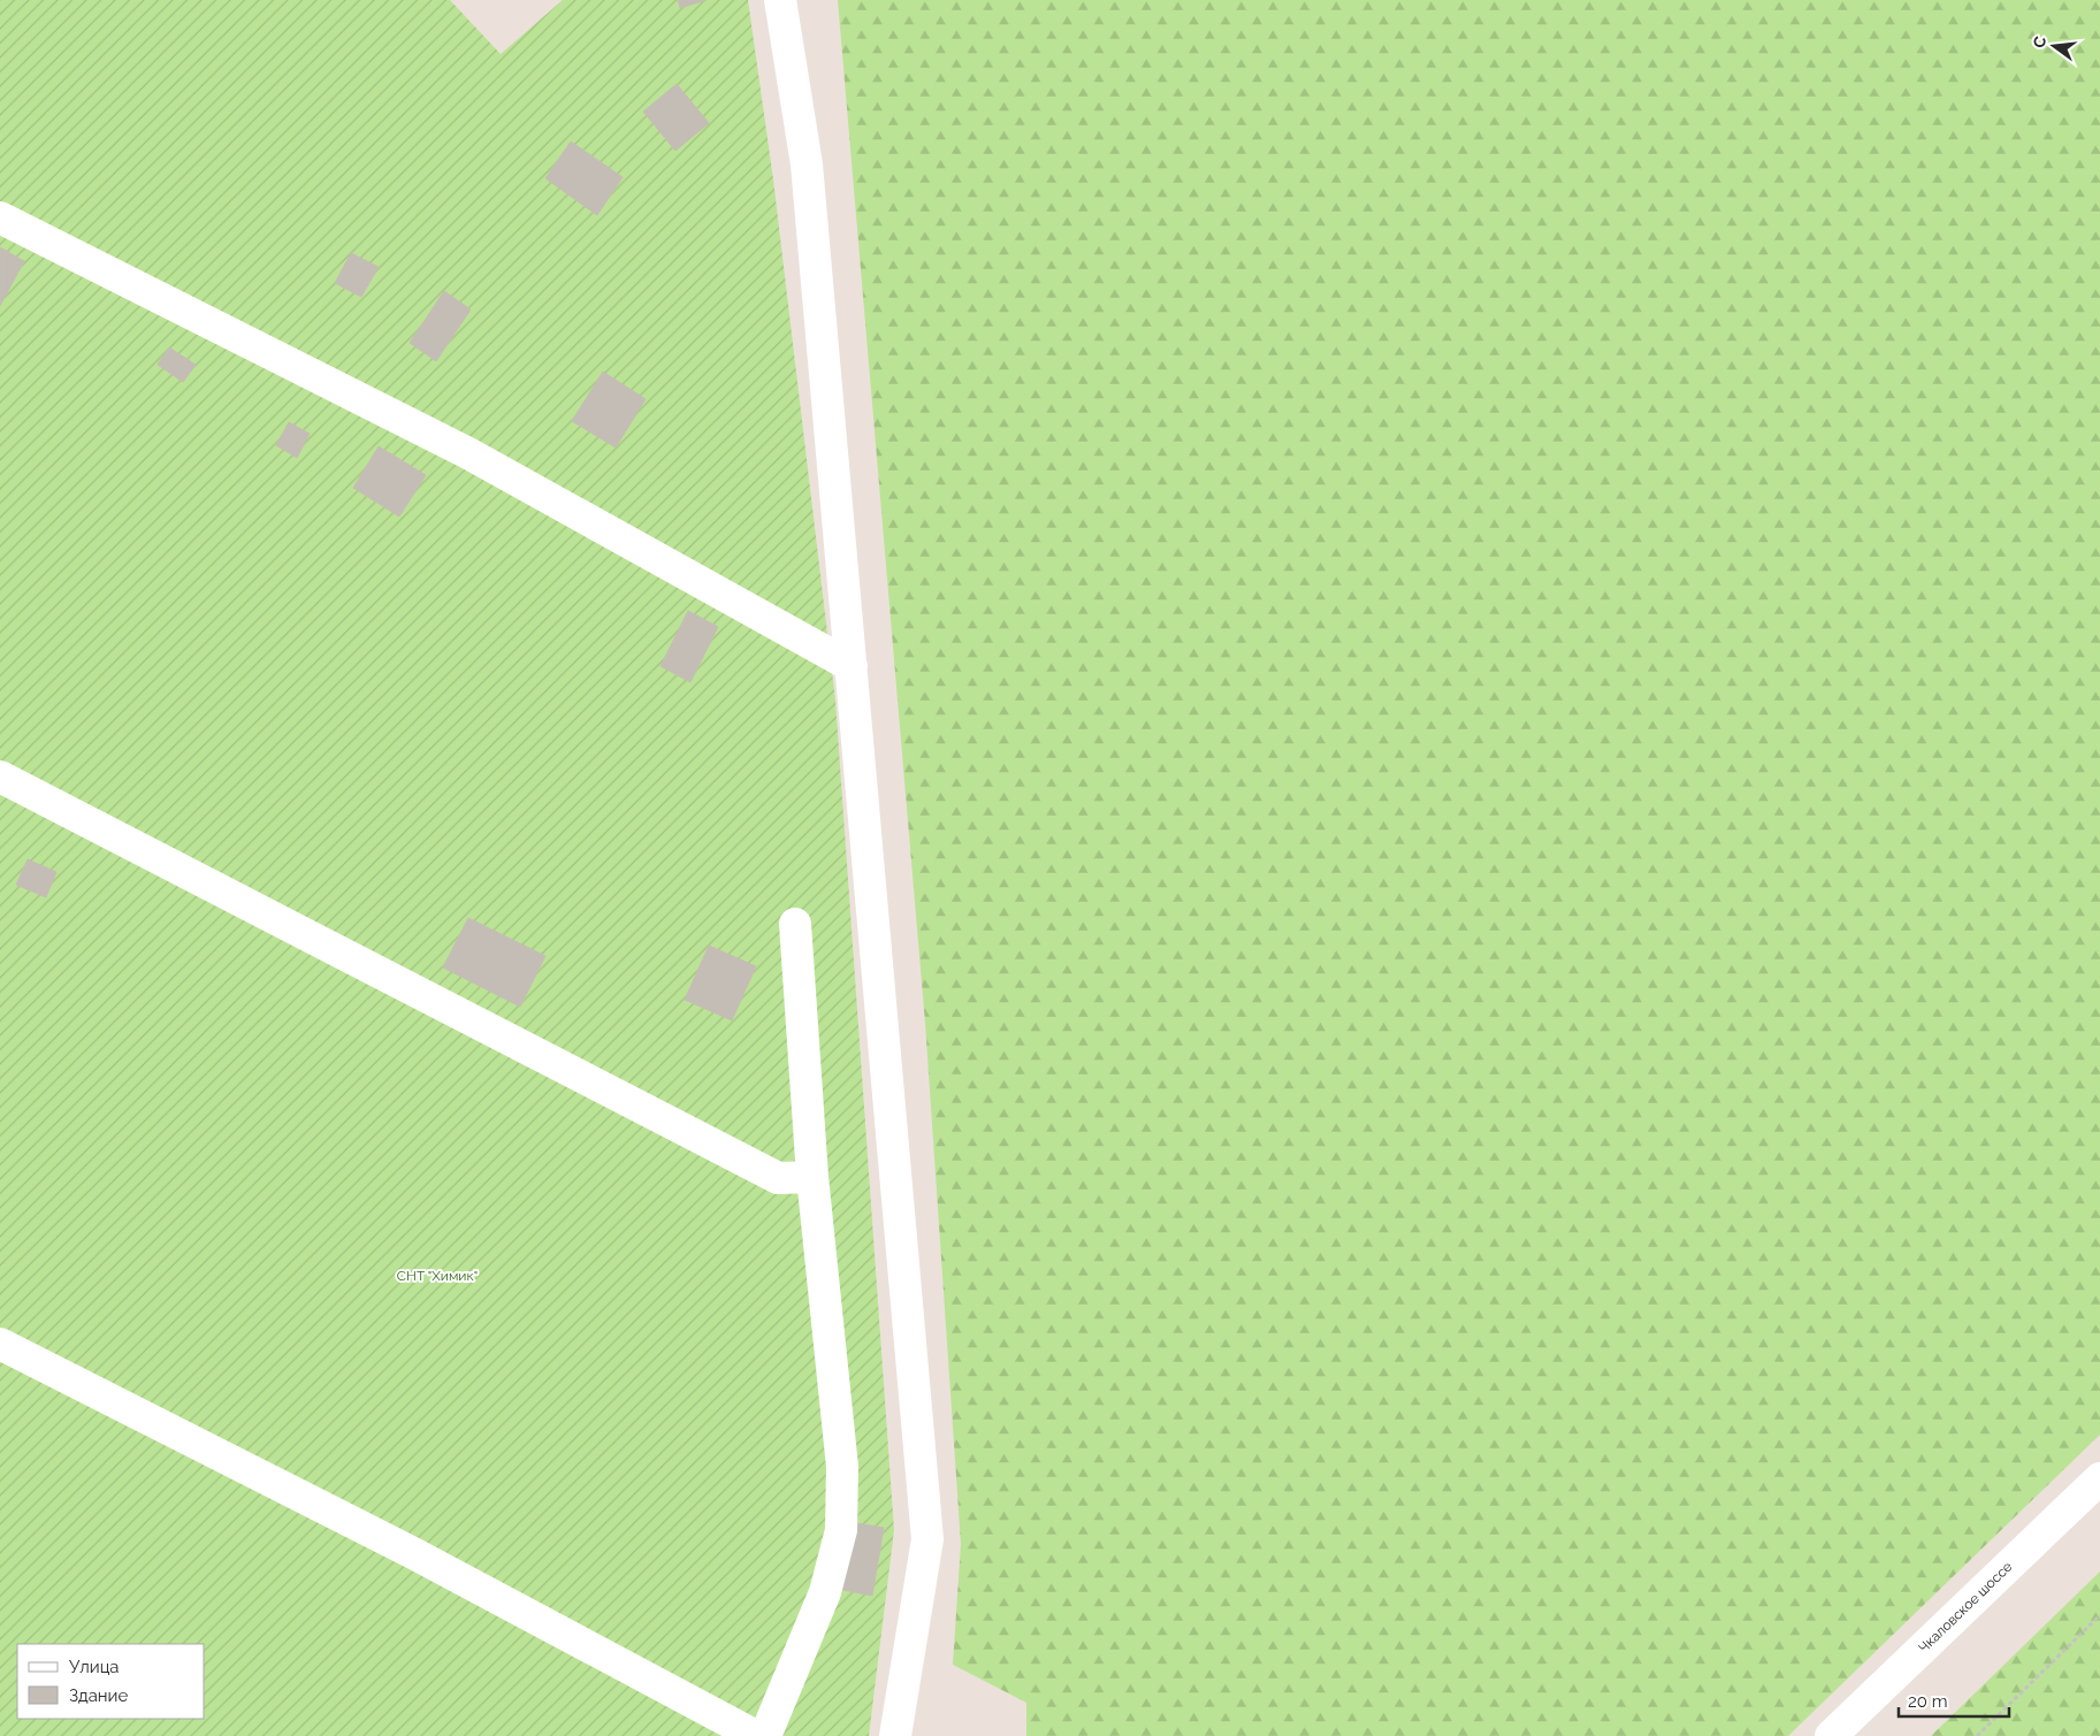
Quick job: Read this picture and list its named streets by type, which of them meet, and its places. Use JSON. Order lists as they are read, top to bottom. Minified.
{"streets":{"street":["Чкаловское шоссе"]},"parks":["СНТ \"Химик\""],"legend":["Улица","Здание"],"scale_bar":"20 m","north":"left"}
